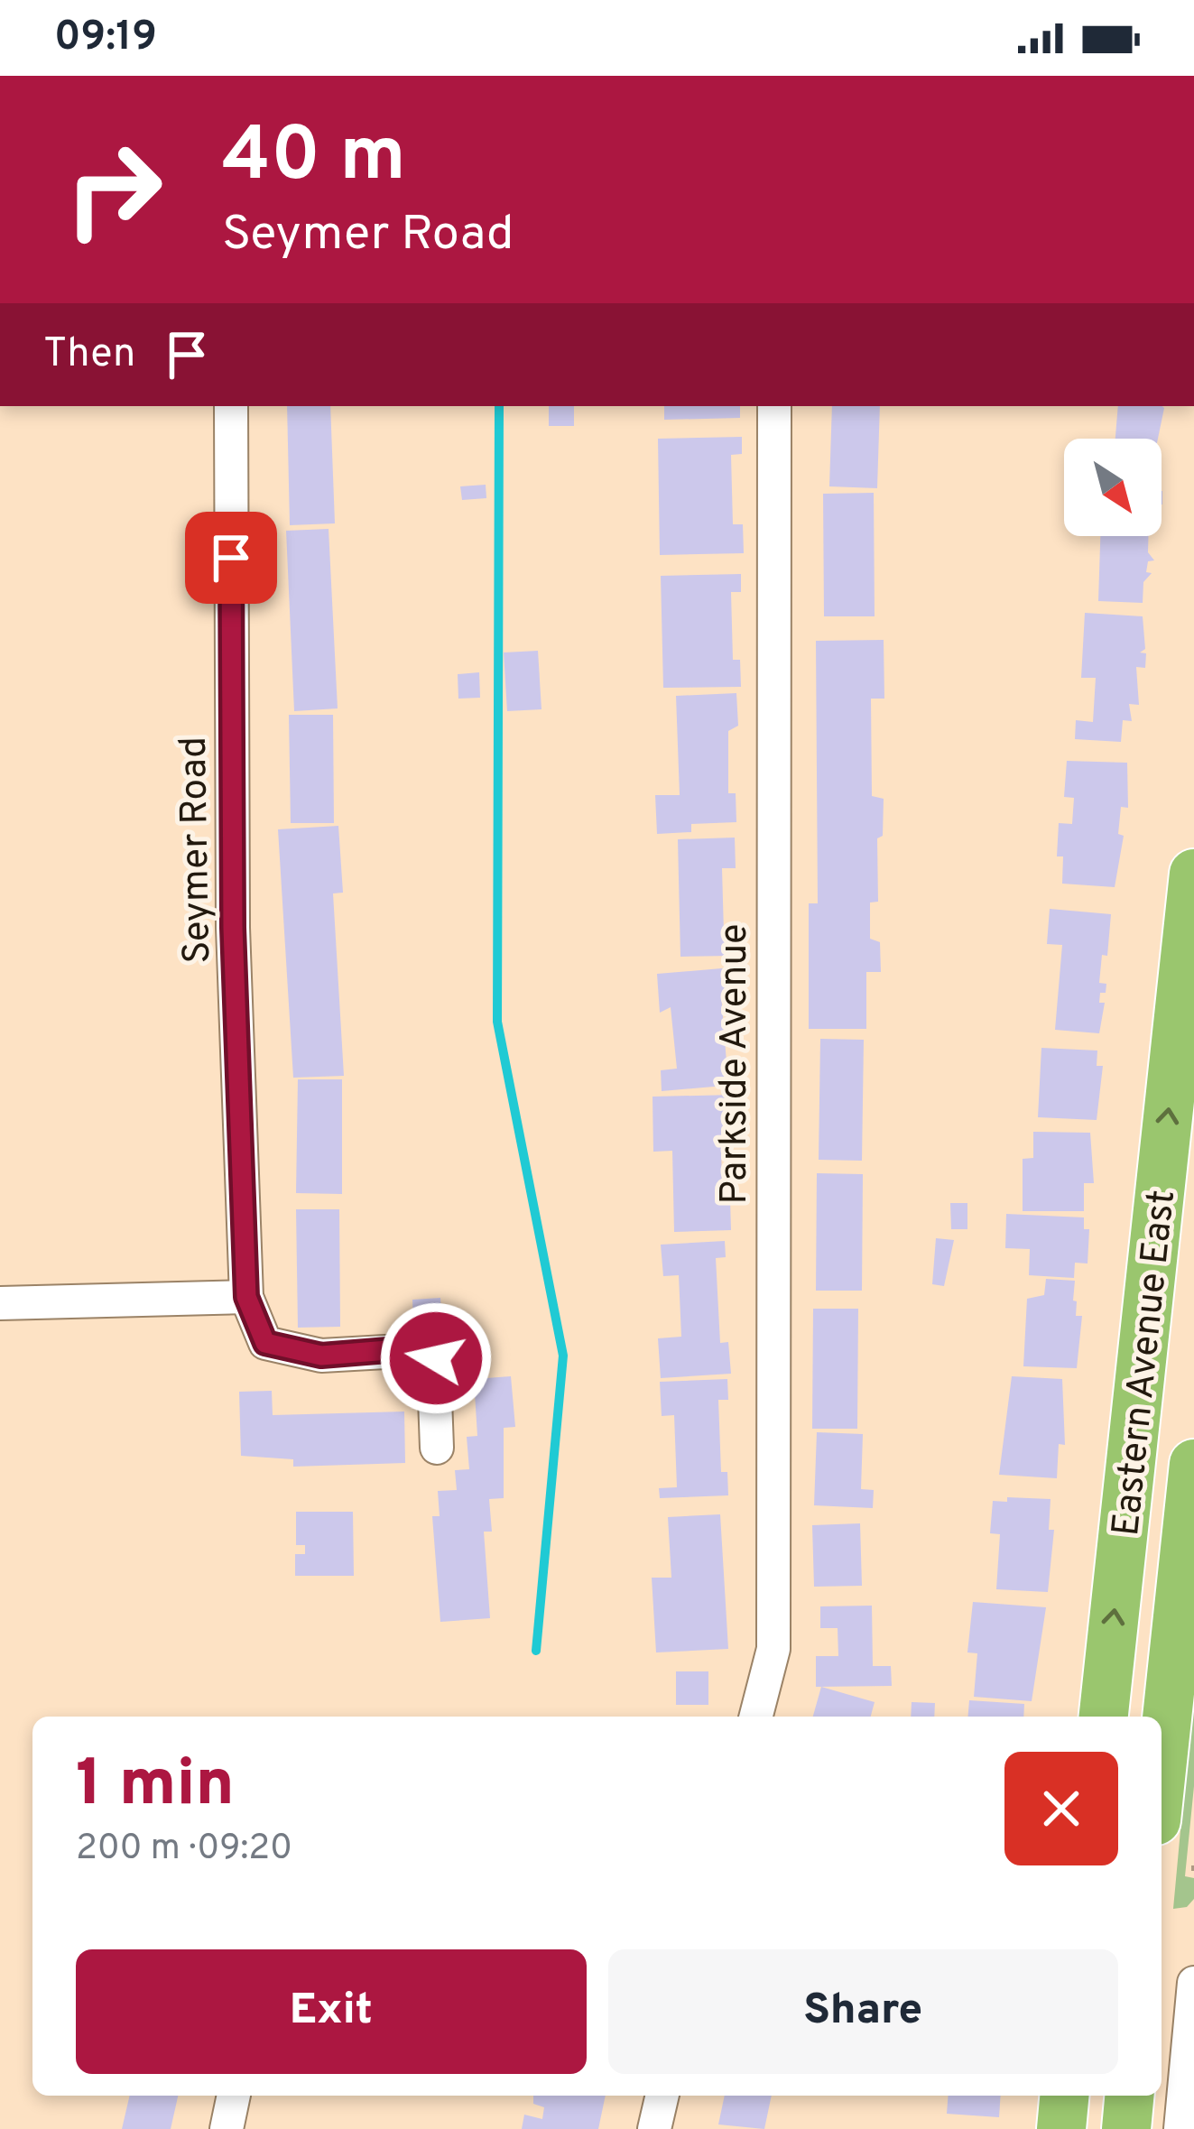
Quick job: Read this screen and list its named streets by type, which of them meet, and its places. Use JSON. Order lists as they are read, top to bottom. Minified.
{"streets":{"highway":["Eastern Avenue East"],"street":["Seymer Road","Parkside Avenue"]},"north":"bottom right","page":{"status":"09:19","turn":["40 m","Seymer Road"],"then":"Then","heading":["1 min","200 m · 09:20"],"buttons":["Exit","Share"]}}
